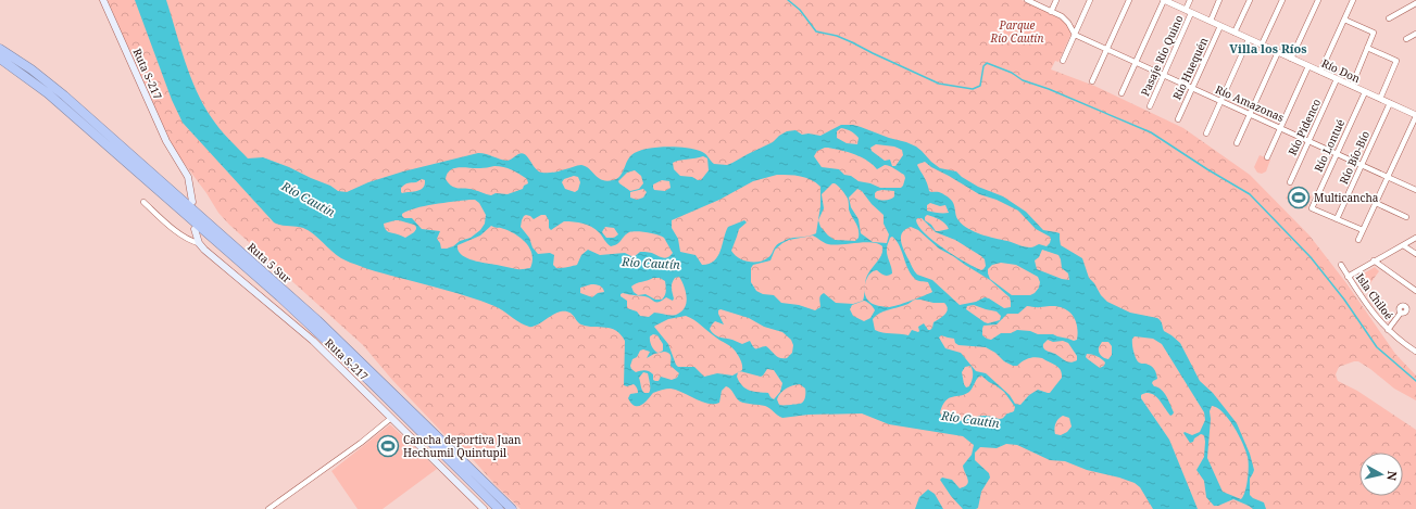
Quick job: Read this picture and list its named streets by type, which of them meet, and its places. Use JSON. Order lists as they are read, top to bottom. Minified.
{"streets":{"highway":["Ruta 5 Sur"],"main road":["Ruta S-217"],"street":["Pasaje Río Quino","Río Huequén","Río Don","Río Amazonas","Río Pidenco","Río Lontué","Río Bío-Bío","Isla Chiloé"]},"crossings":[["Pasaje Río Quino","Río Don"],["Pasaje Río Quino","Río Amazonas"],["Río Huequén","Río Don"],["Río Huequén","Río Amazonas"],["Río Don","Río Pidenco"],["Río Don","Río Lontué"],["Río Don","Río Bío-Bío"],["Río Amazonas","Río Pidenco"],["Río Amazonas","Río Lontué"],["Río Amazonas","Río Bío-Bío"],["Río Lontué","Río Bío-Bío"]],"districts":["Villa los Ríos"],"water":["Río Cautín"],"parks":["Parque Río Cautín"],"places":{"sports":["Multicancha","Cancha deportiva Juan Hechumil Quintupil"]},"north":"right"}
